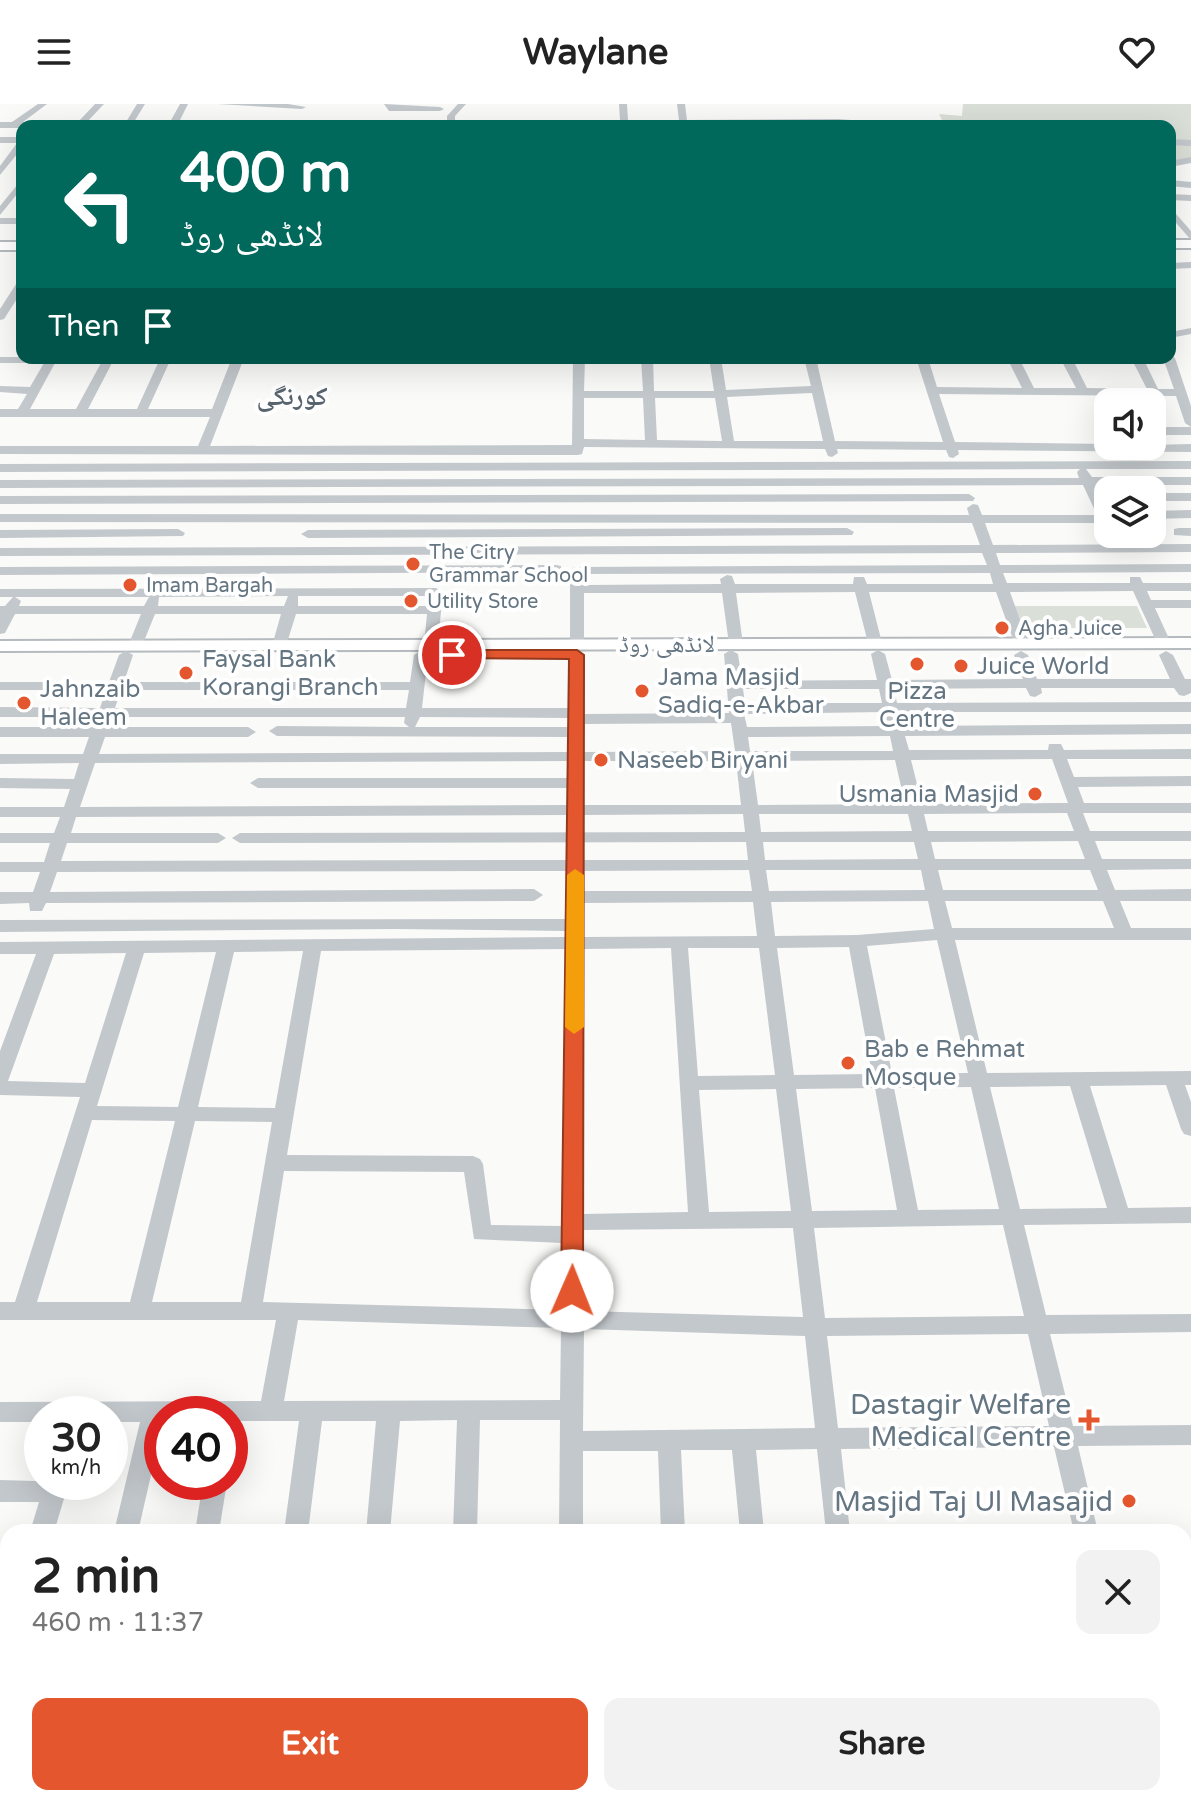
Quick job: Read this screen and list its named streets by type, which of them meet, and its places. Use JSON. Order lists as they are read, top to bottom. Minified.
{"streets":{"main road":["لانڈھی روڈ"]},"districts":["کورنگی"],"places":{"other":["The Citry Grammar School","Imam Bargah","Utility Store","Agha Juice","Pizza Centre","Juice World","Faysal Bank Korangi Branch","Jama Masjid Sadiq-e-Akbar","Jahnzaib Haleem","Naseeb Biryani","Usmania Masjid","Bab e Rehmat Mosque","Masjid Taj Ul Masajid"],"health":["Dastagir Welfare Medical Centre"]},"page":{"header":"Waylane","turn":["400 m","لانڈھی روڈ"],"then":"Then","speed":"30 km/h","limit":"40","heading":["2 min","460 m · 11:37"],"buttons":["Exit","Share"]}}
